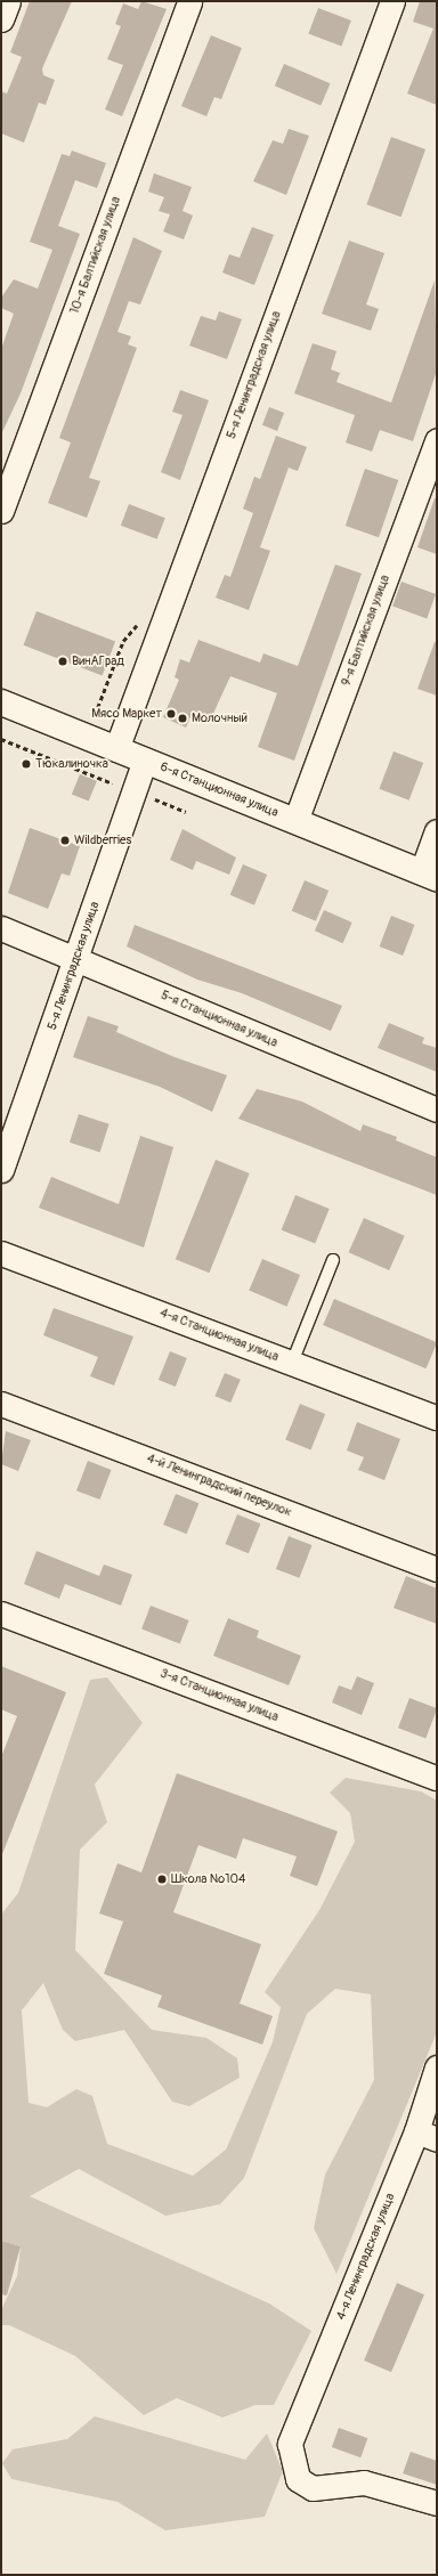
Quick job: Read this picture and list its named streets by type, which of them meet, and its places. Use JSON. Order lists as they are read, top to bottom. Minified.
{"streets":{"main road":["6-я Станционная улица"],"street":["10-я Балтийская улица","5-я Ленинградская улица","9-я Балтийская улица","5-я Станционная улица","4-я Станционная улица","4-й Ленинградский переулок","3-я Станционная улица","4-я Ленинградская улица"]},"crossings":[["5-я Ленинградская улица","6-я Станционная улица"],["5-я Ленинградская улица","5-я Станционная улица"],["9-я Балтийская улица","6-я Станционная улица"]],"places":["ВинАГрад","Мясо Маркет","Молочный","Тюкалиночка","Wildberries","Школа №104"]}
